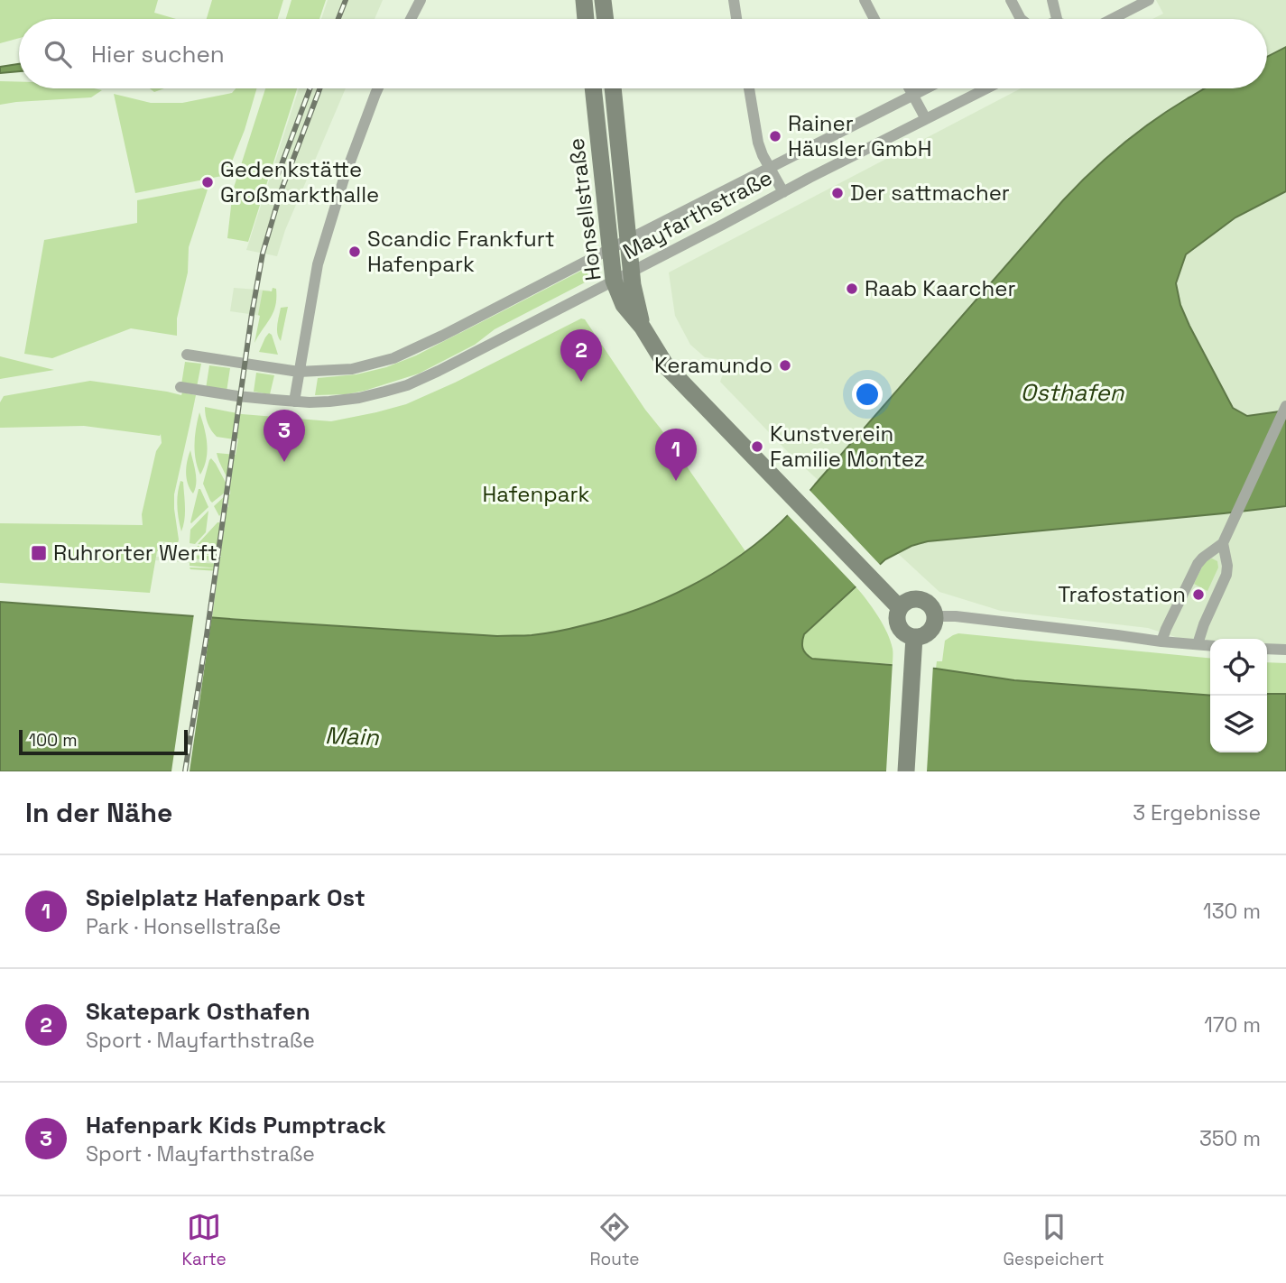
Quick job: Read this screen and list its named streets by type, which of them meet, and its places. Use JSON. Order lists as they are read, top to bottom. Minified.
{"streets":{"street":["Honsellstraße","Mayfarthstraße"]},"crossings":[["Honsellstraße","Mayfarthstraße"]],"water":["Osthafen","Main"],"parks":["Hafenpark"],"places":{"other":["Rainer Häusler GmbH","Gedenkstätte Großmarkthalle","Der sattmacher","Scandic Frankfurt Hafenpark","Raab Kaarcher","Keramundo","Kunstverein Familie Montez","Trafostation"],"transit":["Ruhrorter Werft"]},"scale_bar":"100 m","page":{"search":"Hier suchen","pins":["2","3","1"],"scale":"100 m","heading":["In der Nähe","3 Ergebnisse"],"list":[{"mark":"1","name":"Spielplatz Hafenpark Ost","note":"Park · Honsellstraße","value":"130 m"},{"mark":"2","name":"Skatepark Osthafen","note":"Sport · Mayfarthstraße","value":"170 m"},{"mark":"3","name":"Hafenpark Kids Pumptrack","note":"Sport · Mayfarthstraße","value":"350 m"}],"nav":["Karte","Route","Gespeichert"]}}
